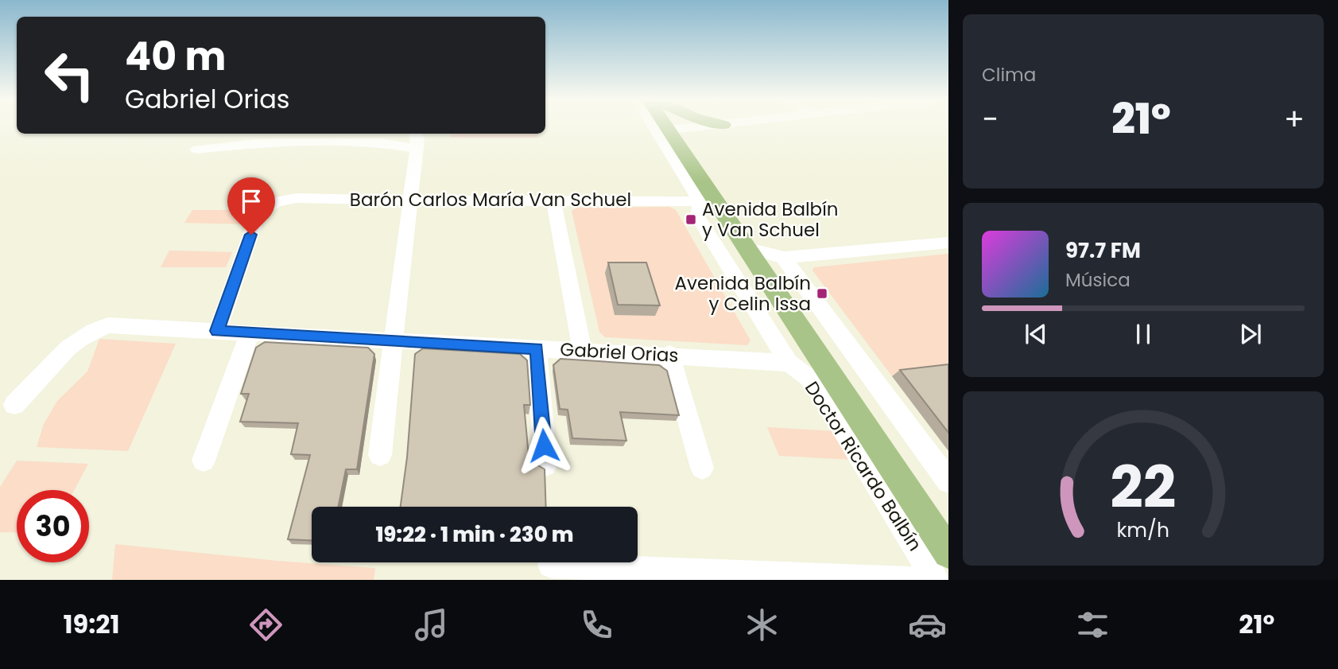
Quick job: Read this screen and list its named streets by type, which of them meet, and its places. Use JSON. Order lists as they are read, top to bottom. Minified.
{"streets":{"street":["Barón Carlos María Van Schuel","Gabriel Orias","Doctor Ricardo Balbín"]},"crossings":[["Barón Carlos María Van Schuel","Gabriel Orias"],["Barón Carlos María Van Schuel","Doctor Ricardo Balbín"],["Gabriel Orias","Doctor Ricardo Balbín"]],"places":{"transit":["Avenida Balbín y Van Schuel","Avenida Balbín y Celin Issa"]},"page":{"tile":"Clima","turn":["40 m","Gabriel Orias"],"heat":["−","21°","+"],"song":["97.7 FM","Música"],"limit":"30","trip":"19:22 · 1 min · 230 m","tabs":["19:21","21°"],"gauge":["22","km/h"]}}
